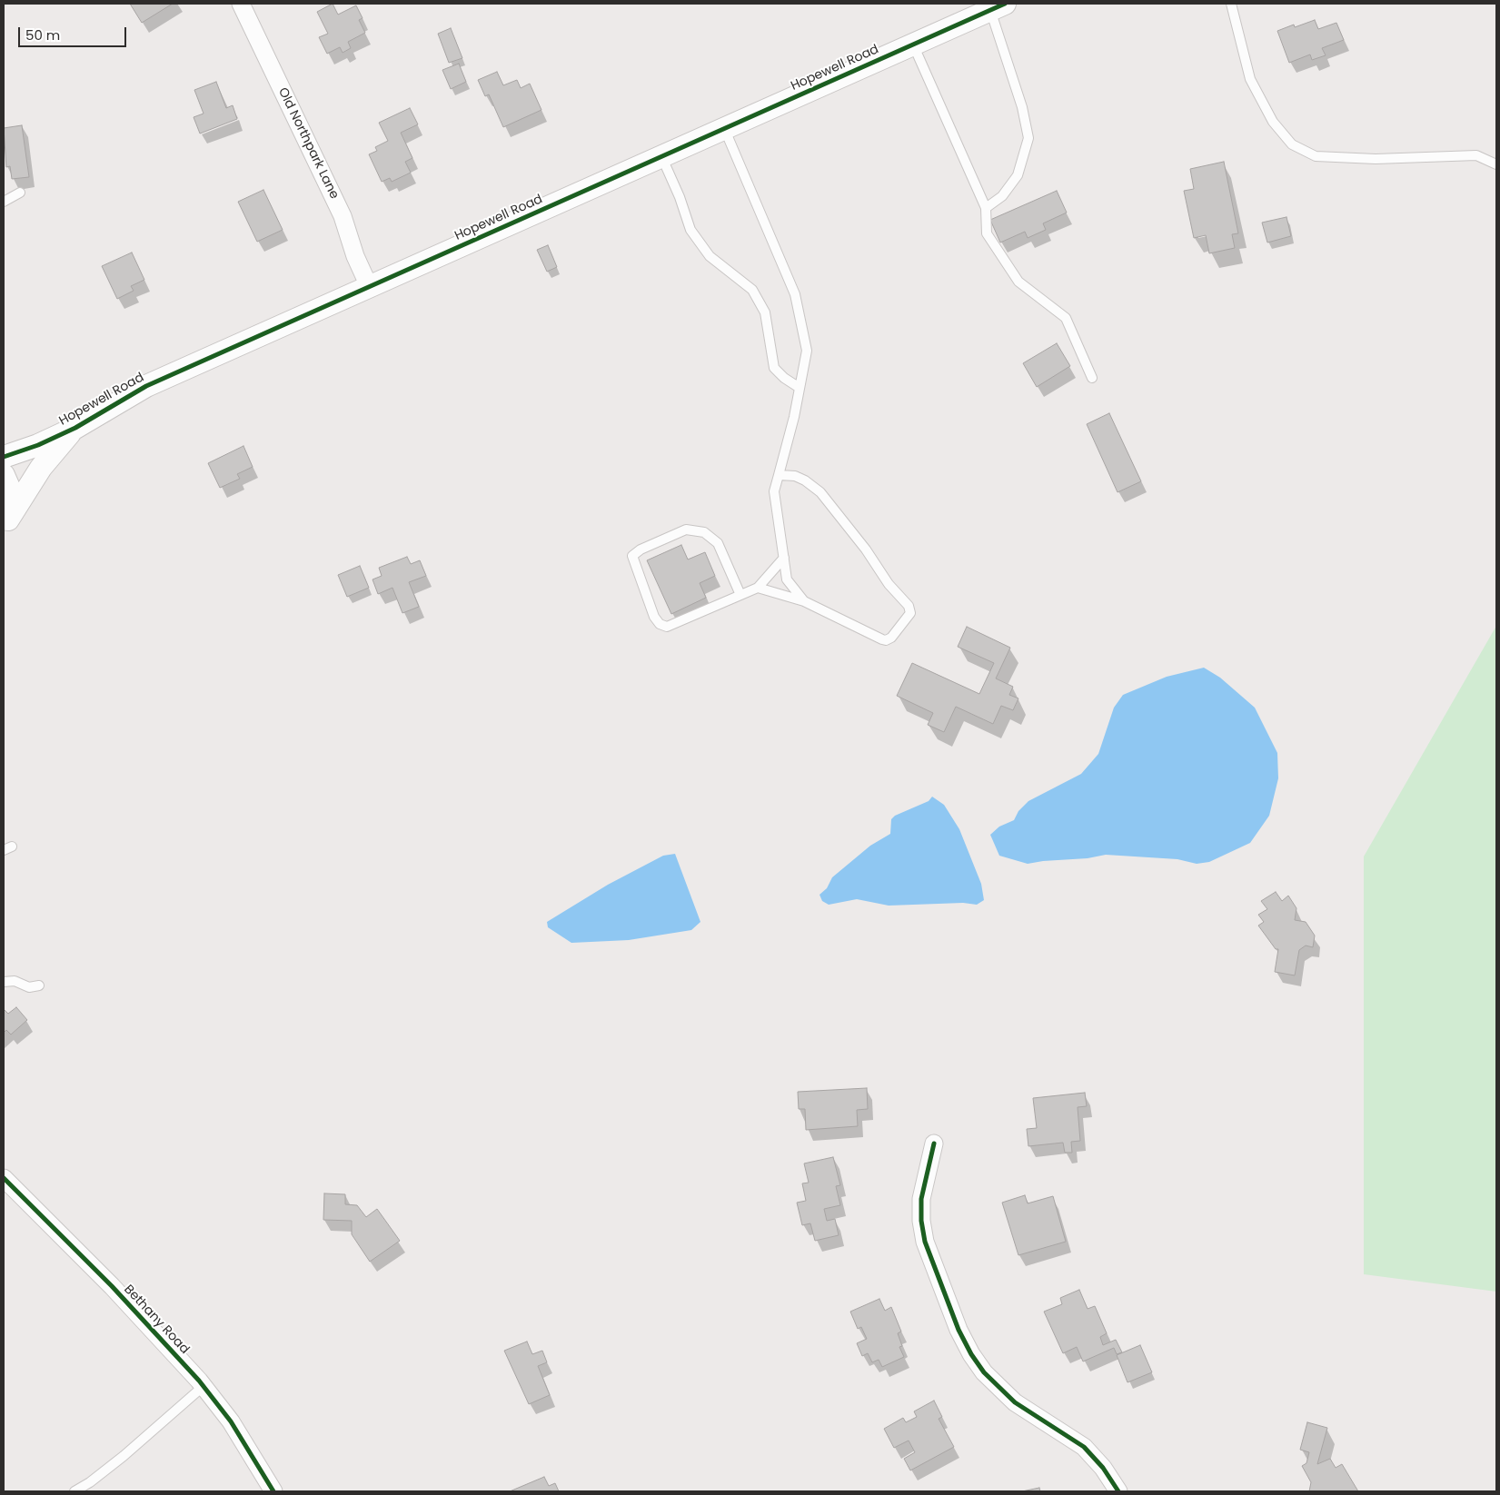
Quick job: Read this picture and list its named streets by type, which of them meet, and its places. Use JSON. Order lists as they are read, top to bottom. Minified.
{"streets":{"street":["Hopewell Road","Old Northpark Lane","Bethany Road"]},"crossings":[["Hopewell Road","Old Northpark Lane"]],"scale_bar":"50 m"}
